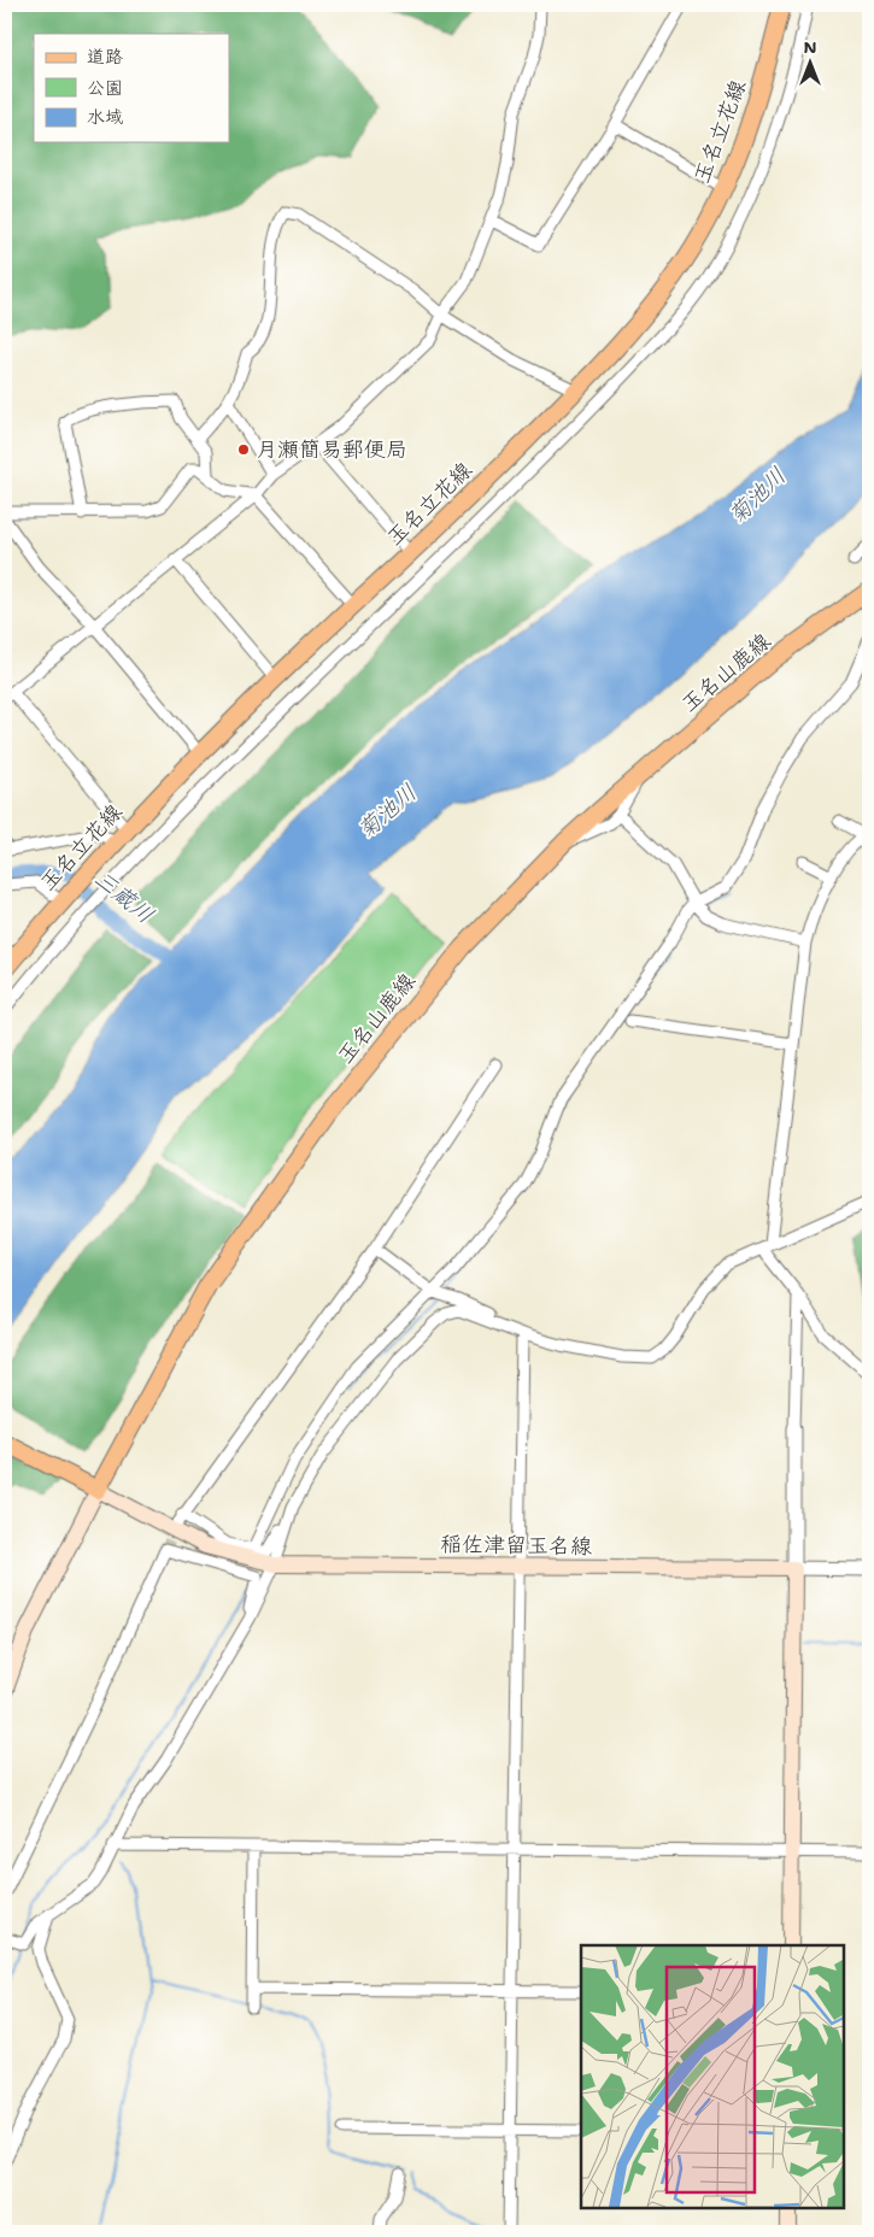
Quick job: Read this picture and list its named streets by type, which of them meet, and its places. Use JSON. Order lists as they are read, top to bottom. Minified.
{"streets":{"main road":["玉名立花線","玉名山鹿線","稲佐津留玉名線"]},"crossings":[["玉名山鹿線","稲佐津留玉名線"]],"water":["菊池川","三蔵川"],"places":["月瀬簡易郵便局"],"legend":["道路","公園","水域"],"north":"top"}
